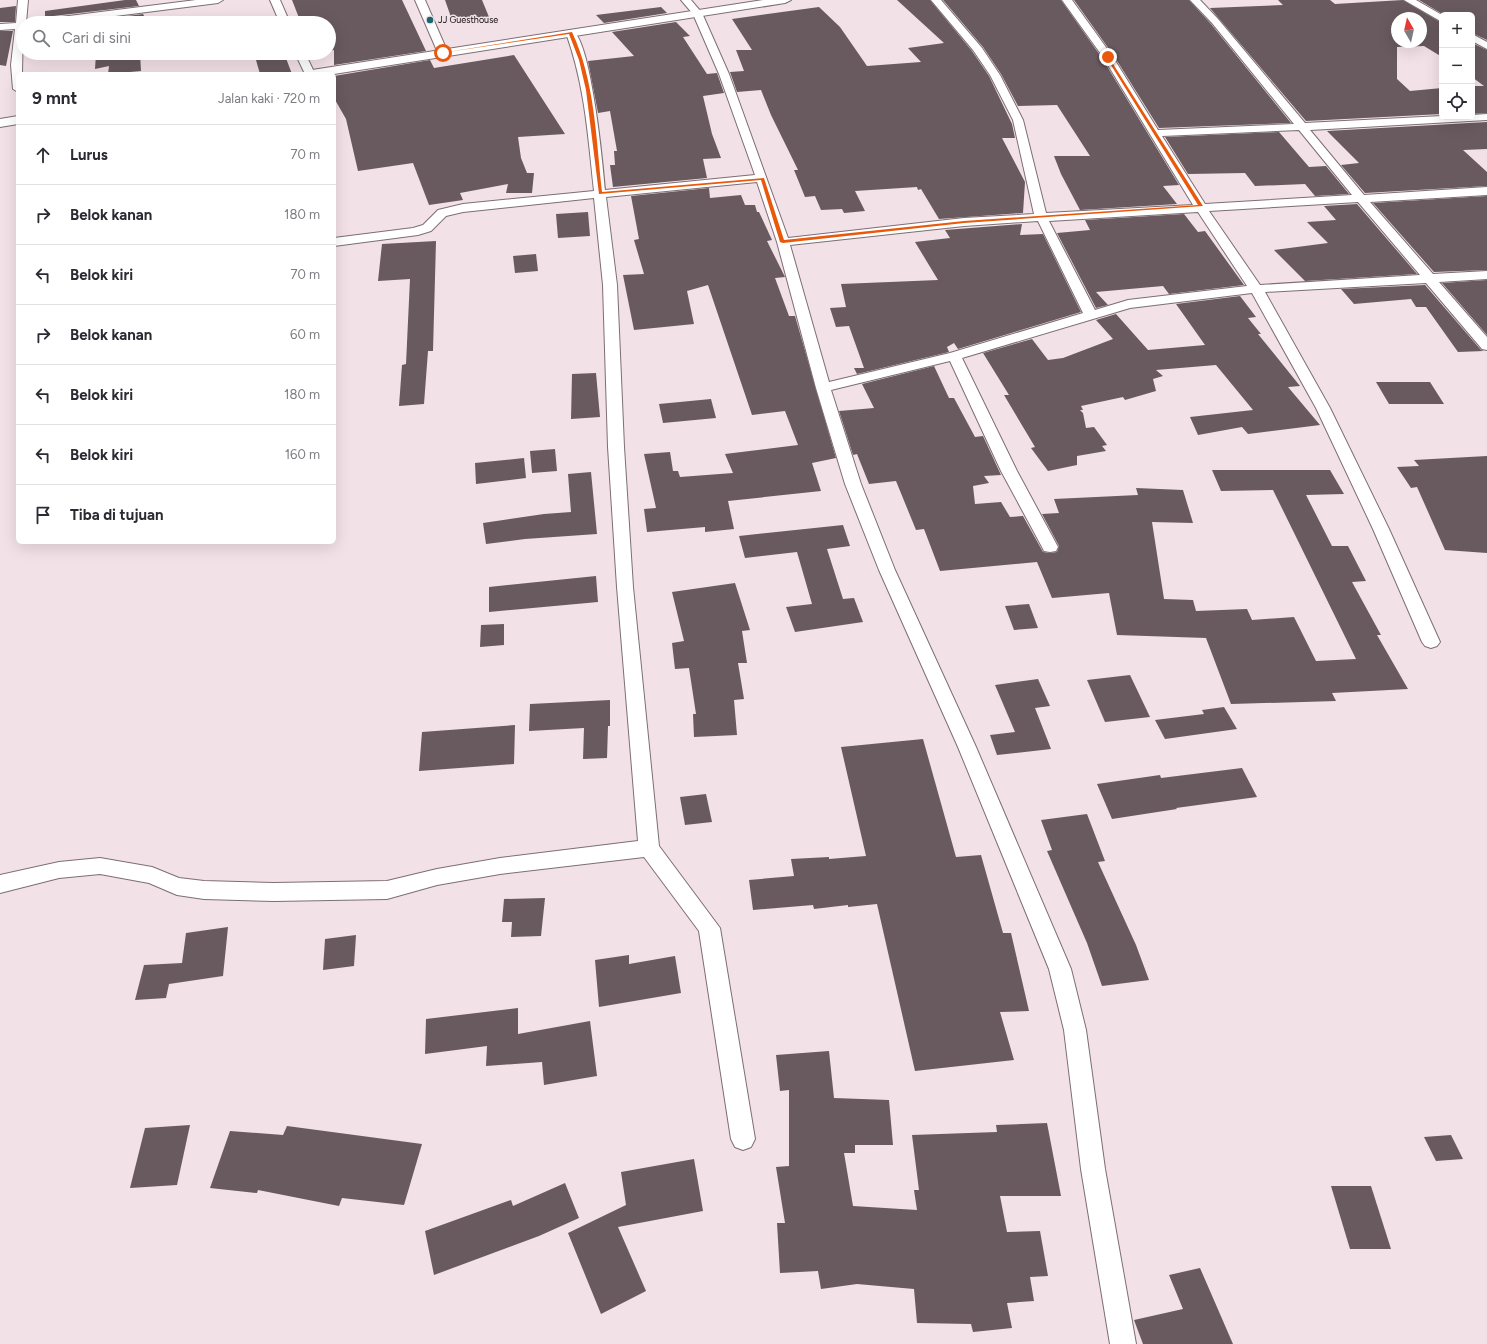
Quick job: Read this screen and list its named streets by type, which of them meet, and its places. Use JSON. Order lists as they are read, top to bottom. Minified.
{"places":["JJ Guesthouse"],"north":"top","page":{"map_buttons":["+","−"],"search":"Cari di sini","heading":["9 mnt","Jalan kaki · 720 m"],"list":[["Lurus","70 m"],["Belok kanan","180 m"],["Belok kiri","70 m"],["Belok kanan","60 m"],["Belok kiri","180 m"],["Belok kiri","160 m"],"Tiba di tujuan"]}}
